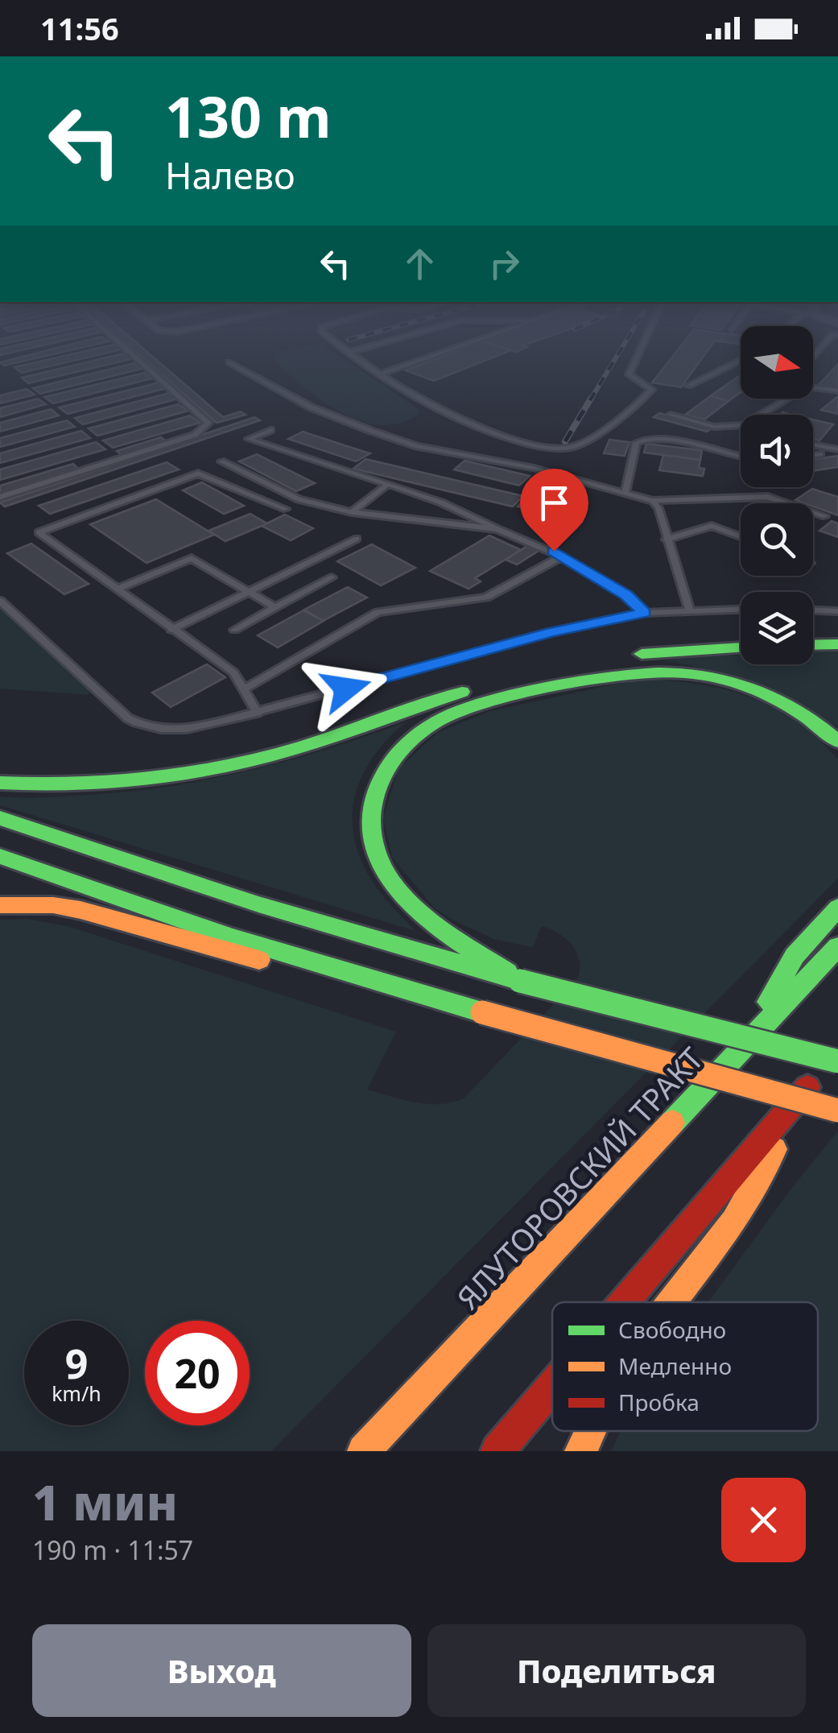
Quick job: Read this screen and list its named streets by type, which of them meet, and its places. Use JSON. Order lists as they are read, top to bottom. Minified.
{"streets":{"main road":["ЯЛУТОРОВСКИЙ ТРАКТ"]},"legend":["Свободно","Медленно","Пробка"],"north":"right","page":{"status":"11:56","turn":["130 m","Налево"],"speed":"9 km/h","limit":"20","heading":["1 мин","190 m · 11:57"],"buttons":["Выход","Поделиться"]}}
